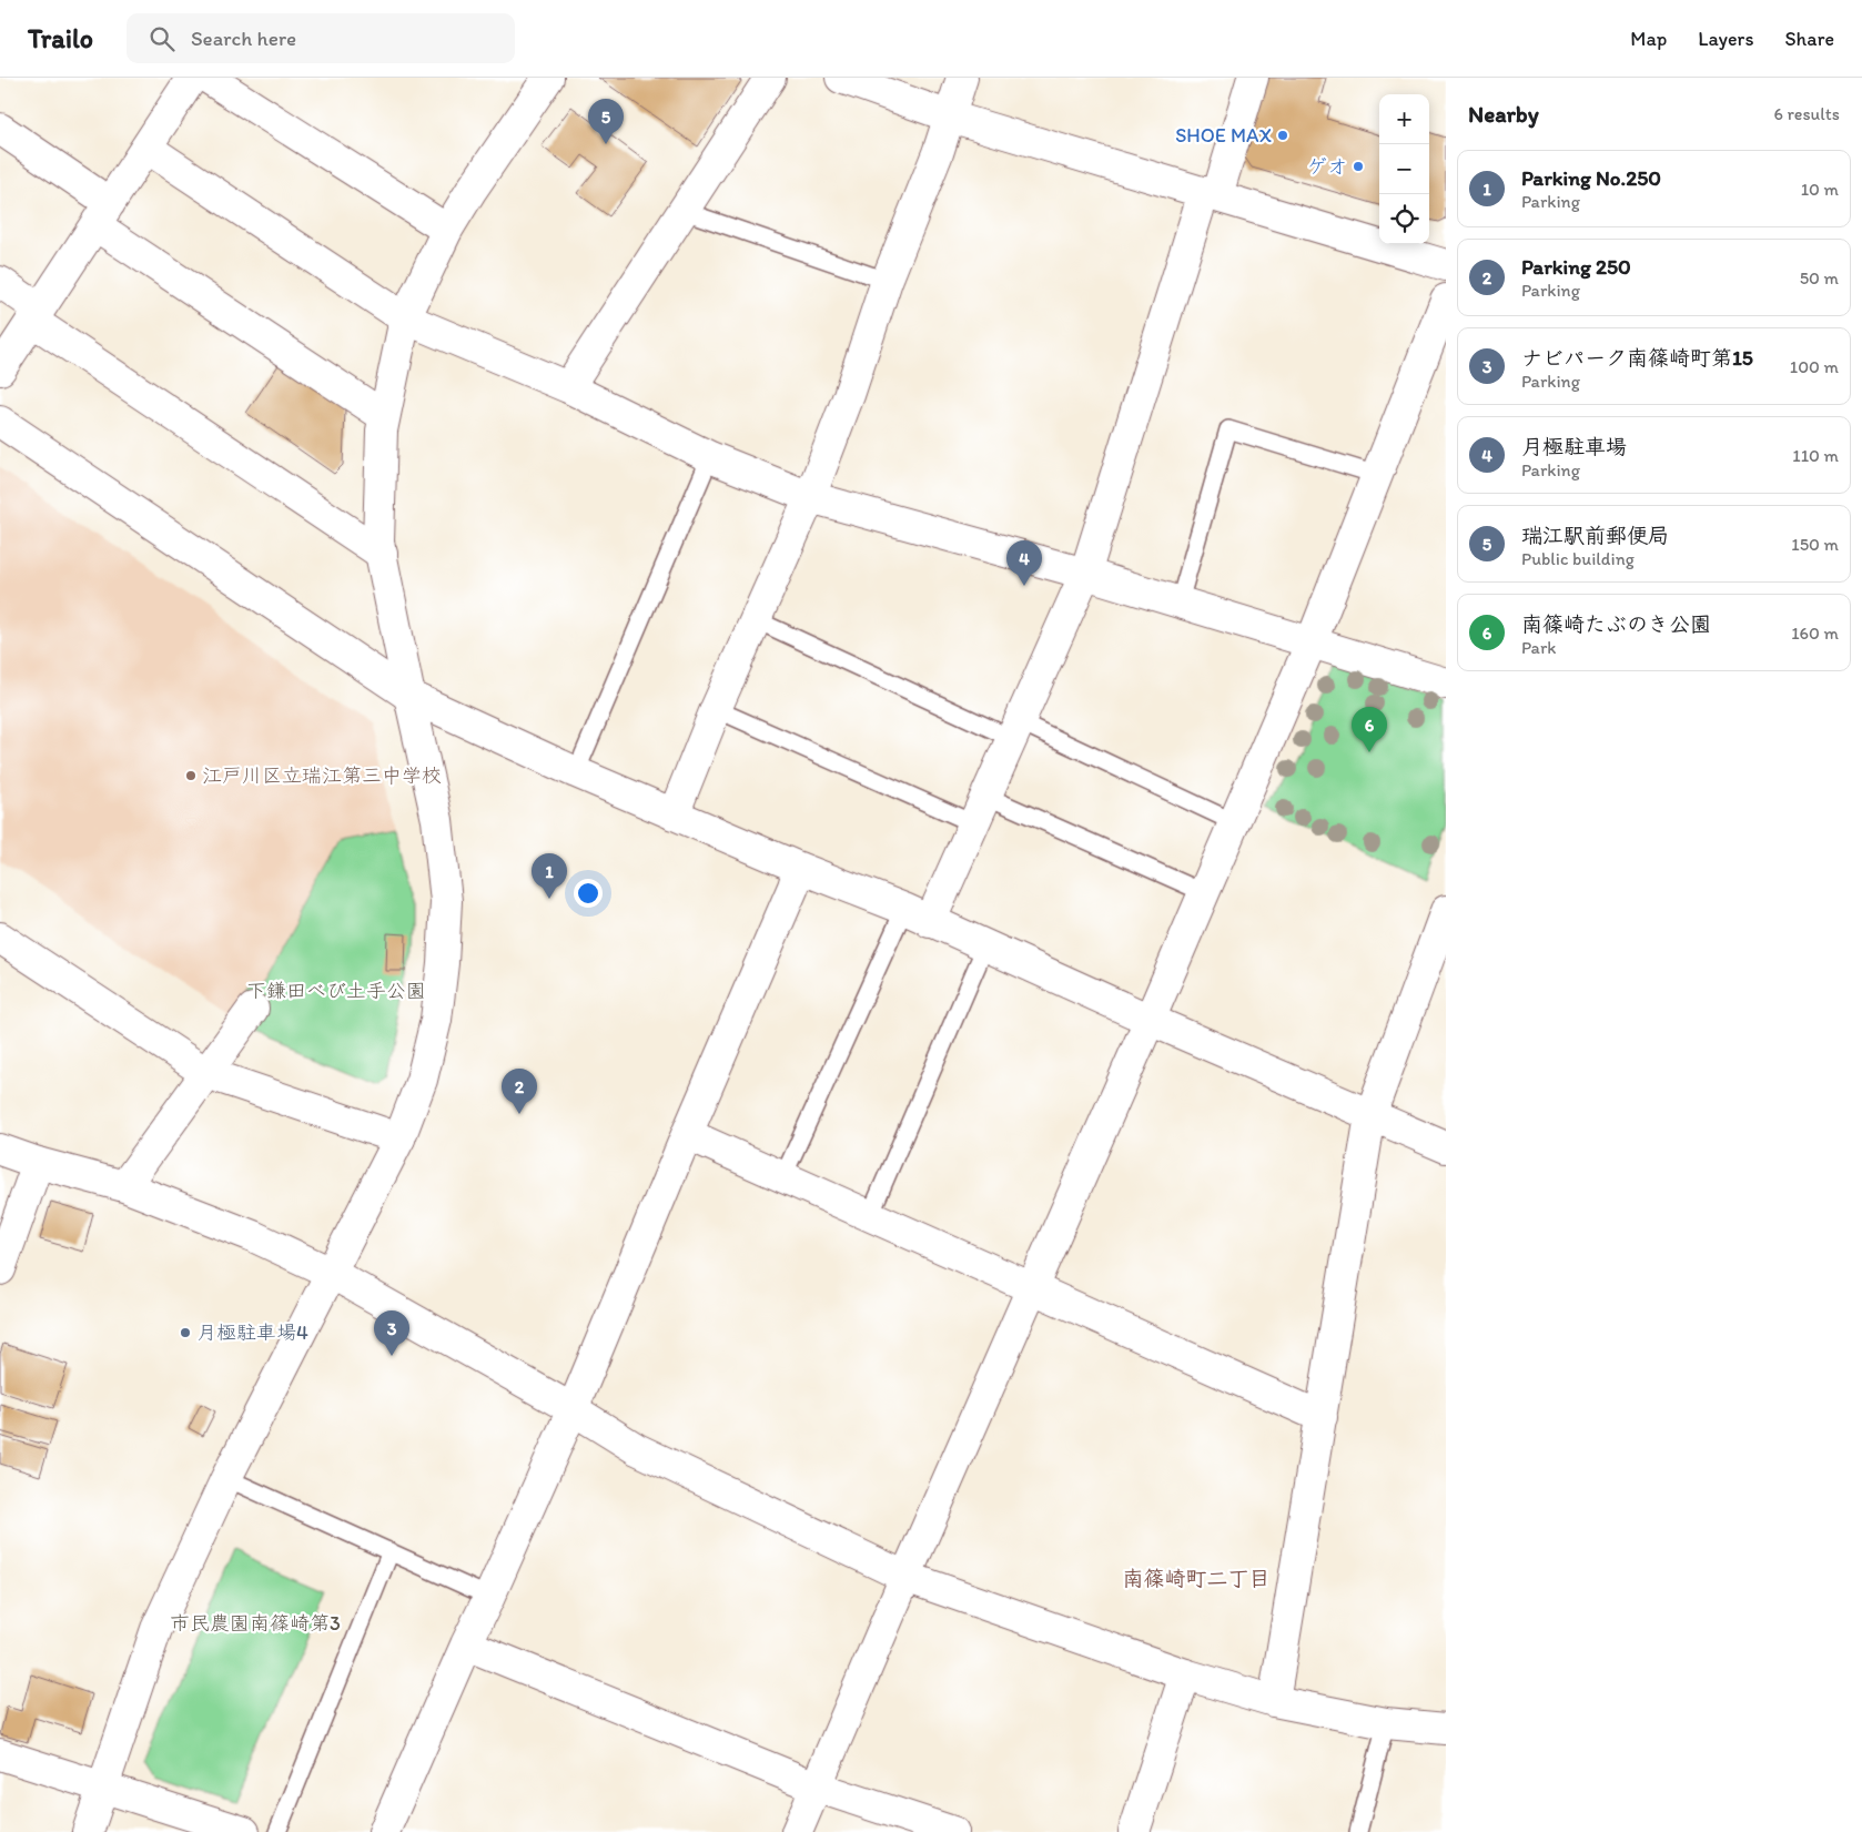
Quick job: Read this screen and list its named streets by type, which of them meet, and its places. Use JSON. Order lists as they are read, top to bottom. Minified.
{"districts":["南篠崎町二丁目"],"parks":["下鎌田べび土手公園","市民農園南篠崎第3"],"places":["SHOE MAX","ゲオ","江戸川区立瑞江第三中学校","月極駐車場4"],"page":{"header":"Trailo","search":"Search here","nav":["Map","Layers","Share"],"heading":["Nearby","6 results"],"map_buttons":["+","−"],"pins":["5","4","6","1","2","3"],"list":[{"mark":"1","name":"Parking No.250","note":"Parking","value":"10 m"},{"mark":"2","name":"Parking 250","note":"Parking","value":"50 m"},{"mark":"3","name":"ナビパーク南篠崎町第15","note":"Parking","value":"100 m"},{"mark":"4","name":"月極駐車場","note":"Parking","value":"110 m"},{"mark":"5","name":"瑞江駅前郵便局","note":"Public building","value":"150 m"},{"mark":"6","name":"南篠崎たぶのき公園","note":"Park","value":"160 m"}]}}
